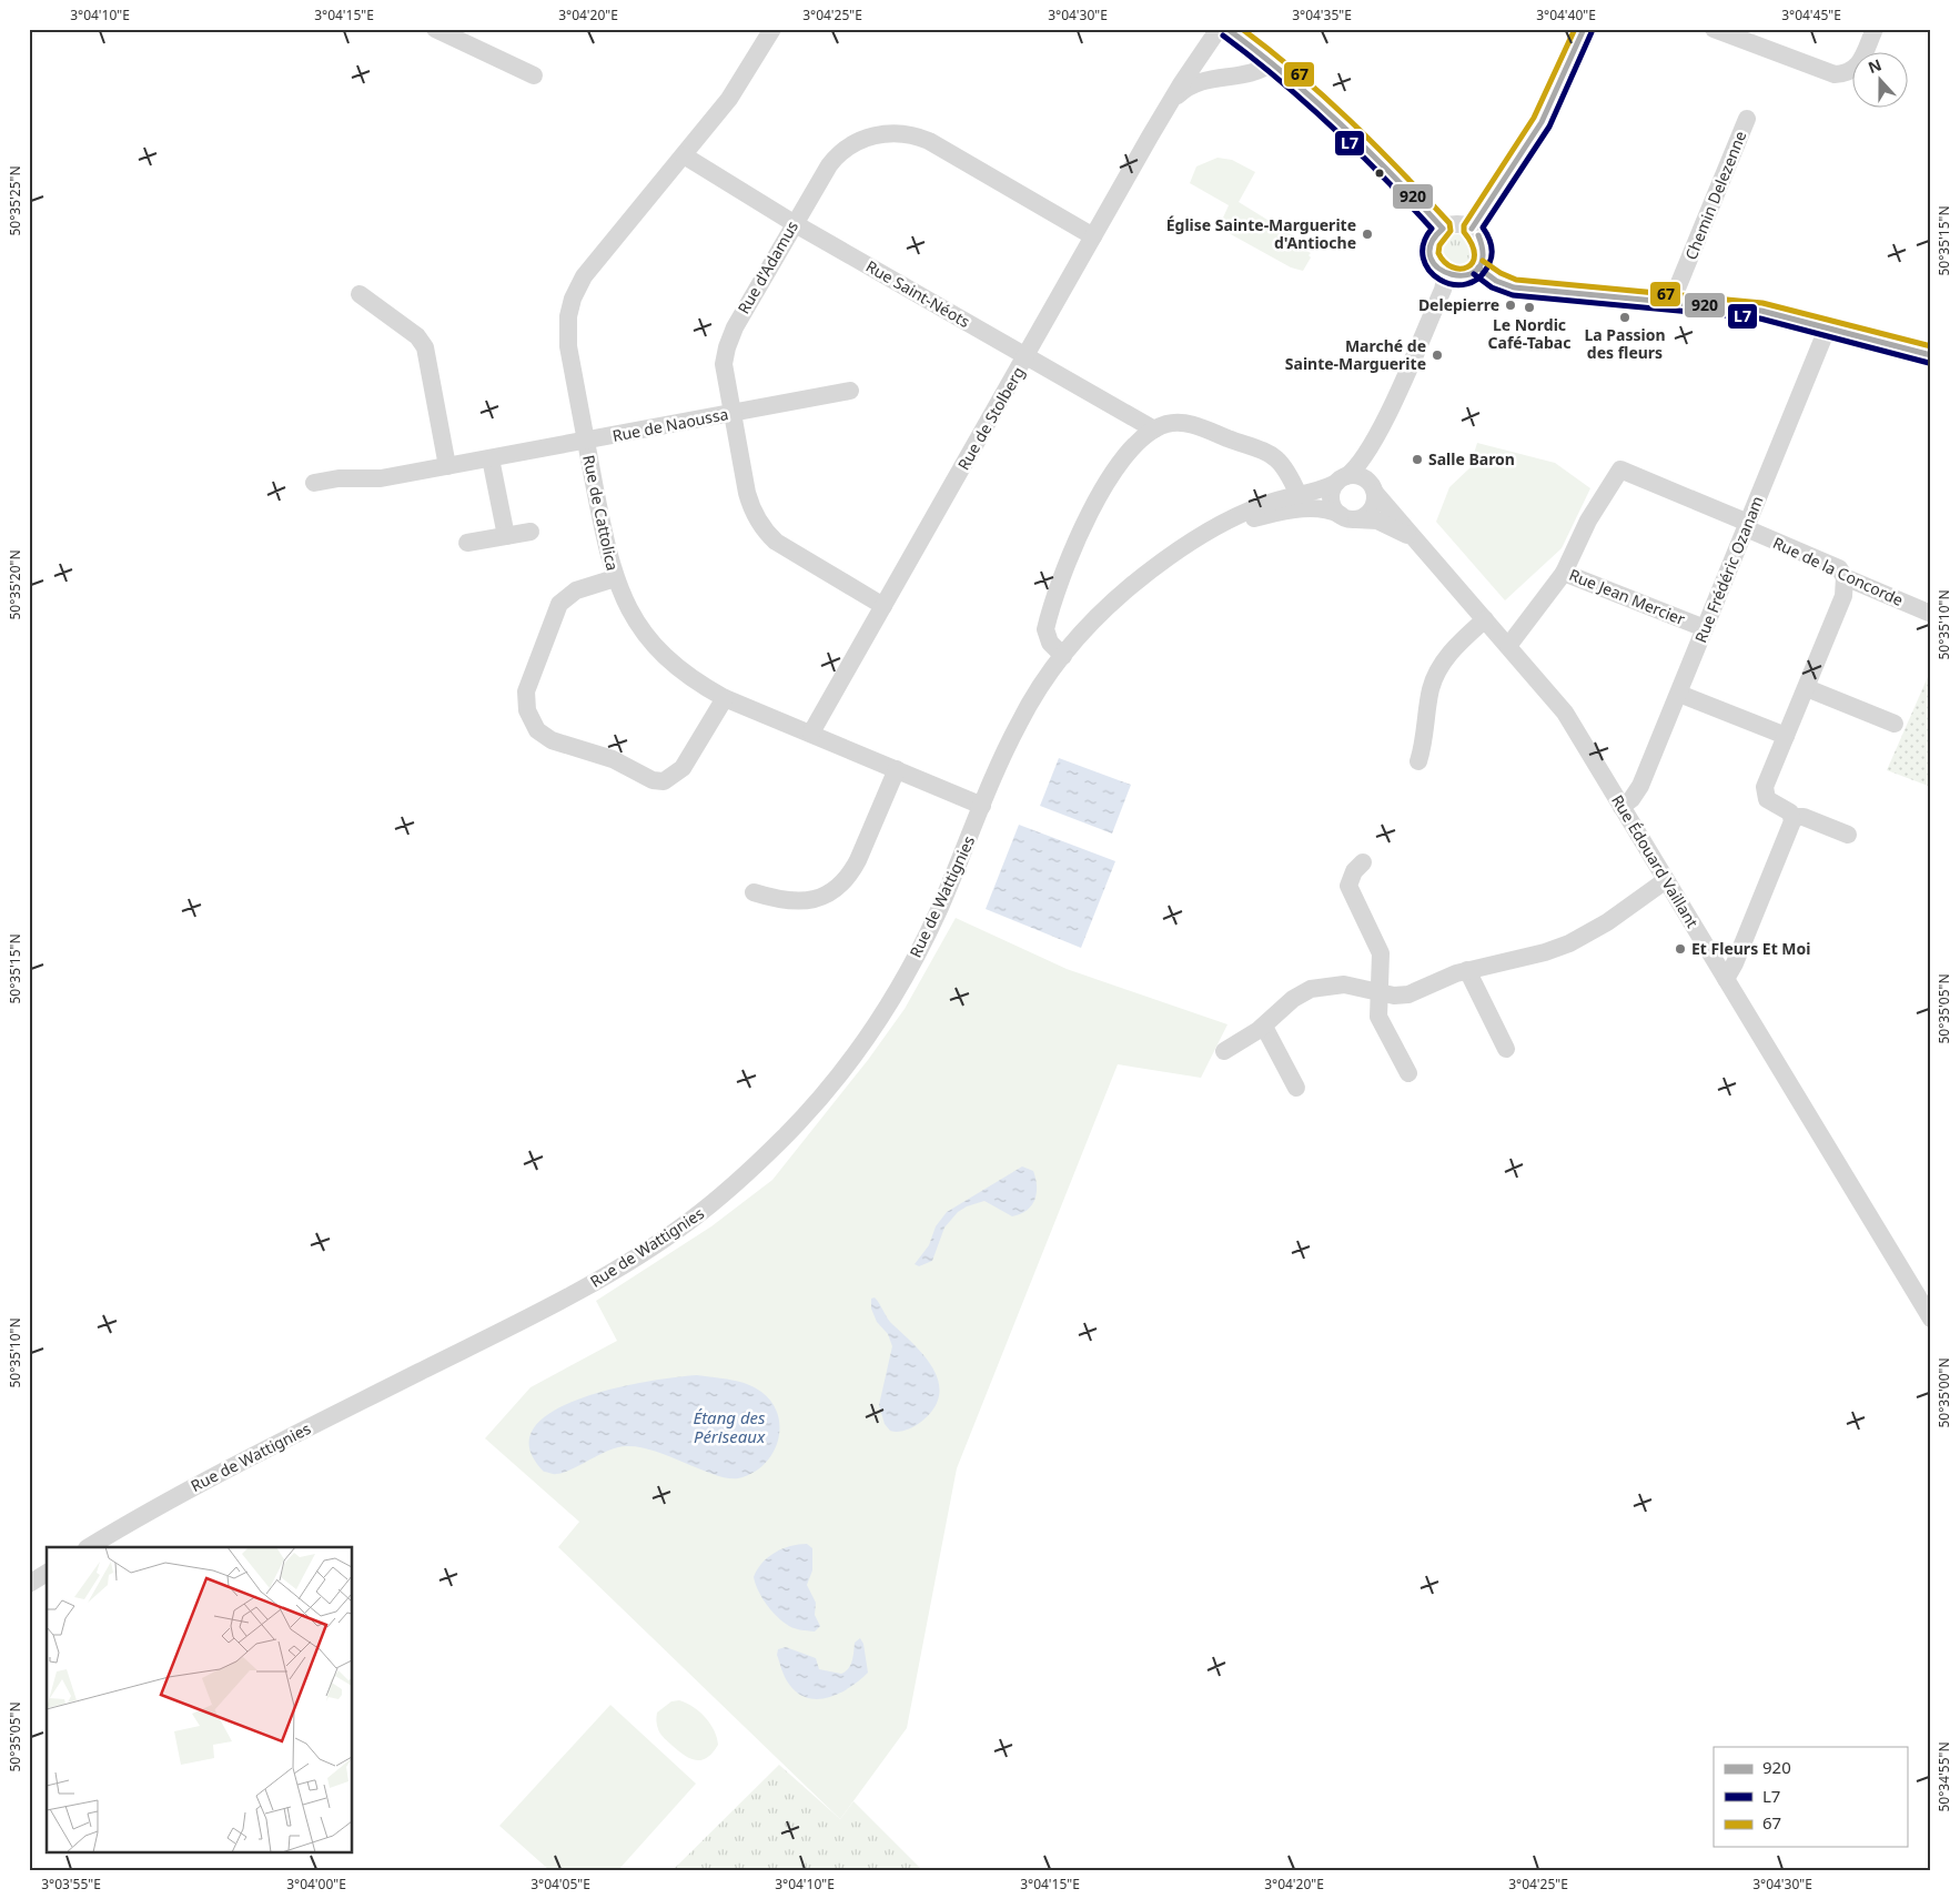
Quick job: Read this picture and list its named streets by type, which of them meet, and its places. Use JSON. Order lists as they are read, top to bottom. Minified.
{"streets":{"street":["Chemin Delezenne","Rue d'Adamus","Rue Saint-Néots","Rue de Stolberg","Rue de Naoussa","Rue de Cattolica","Rue Frédéric Ozanam","Rue de la Concorde","Rue Jean Mercier","Rue Édouard Vaillant","Rue de Wattignies"]},"crossings":[["Rue d'Adamus","Rue Saint-Néots"],["Rue d'Adamus","Rue de Stolberg"],["Rue d'Adamus","Rue de Naoussa"],["Rue Saint-Néots","Rue de Stolberg"],["Rue Saint-Néots","Rue de Cattolica"],["Rue de Stolberg","Rue de Cattolica"],["Rue de Naoussa","Rue de Cattolica"],["Rue de Cattolica","Rue de Wattignies"],["Rue Frédéric Ozanam","Rue de la Concorde"],["Rue Frédéric Ozanam","Rue Jean Mercier"],["Rue Frédéric Ozanam","Rue Édouard Vaillant"],["Rue de la Concorde","Rue Jean Mercier"],["Rue Édouard Vaillant","Rue de Wattignies"]],"water":["Étang des Périseaux"],"places":["Église Sainte-Marguerite d'Antioche","Delepierre","Le Nordic Café-Tabac","La Passion des fleurs","Marché de Sainte-Marguerite","Salle Baron","Et Fleurs Et Moi"],"lines":["transit line 920","transit line 67","transit line L7"],"legend":["920","L7","67"],"north":"top","coordinates":["3°04'10\"E","3°04'15\"E","3°04'20\"E","3°04'25\"E","3°04'30\"E","3°04'35\"E","3°04'40\"E","3°04'45\"E","50°35'25\"N","50°35'15\"N","50°35'20\"N","50°35'10\"N","50°35'05\"N","50°35'00\"N","50°34'55\"N","3°03'55\"E","3°04'00\"E","3°04'05\"E"]}
